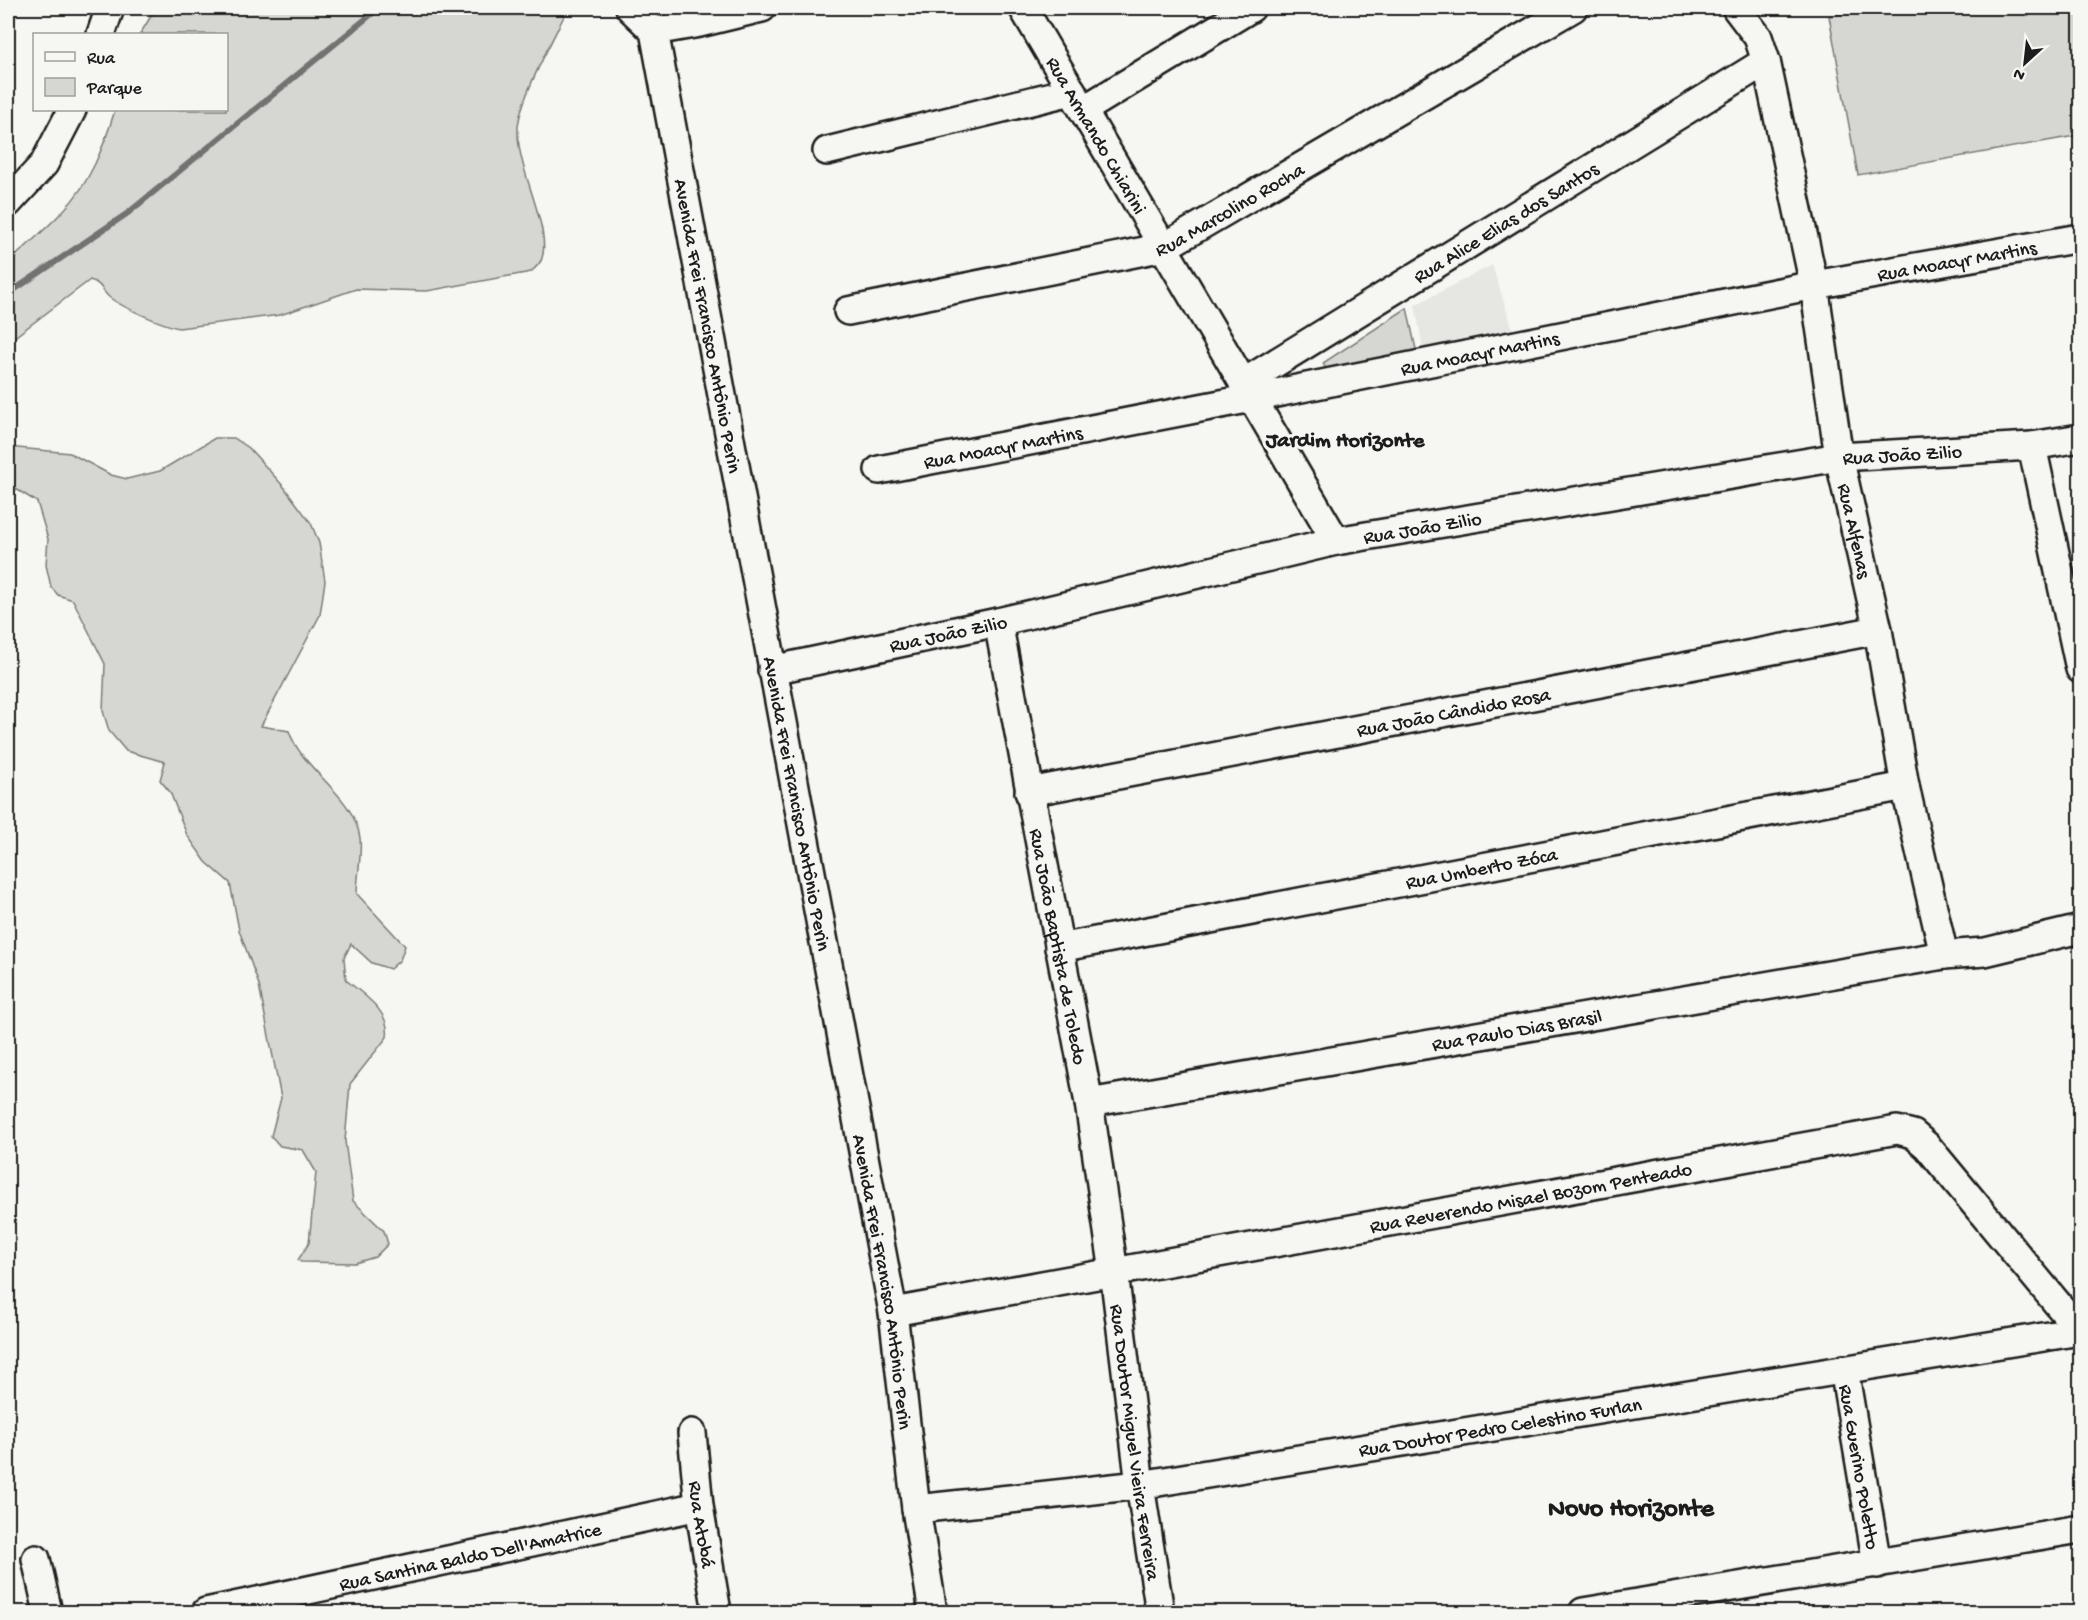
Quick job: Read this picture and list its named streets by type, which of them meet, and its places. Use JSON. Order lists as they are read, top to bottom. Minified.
{"streets":{"street":["Rua Armando Chiarini","Rua Marcolino Rocha","Rua Alice Elias dos Santos","Rua Moacyr Martins","Avenida Frei Francisco Antônio Perin","Rua João Zilio","Rua Alfenas","Rua João Cândido Rosa","Rua Umberto Zóca","Rua João Baptista de Toledo","Rua Paulo Dias Brasil","Rua Reverendo Misael Bozom Penteado","Rua Doutor Pedro Celestino Furlan","Rua Doutor Miguel Vieira Ferreira","Rua Guerino Poletto","Rua Atobá","Rua Santina Baldo Dell'Amatrice"]},"crossings":[["Rua Armando Chiarini","Rua Marcolino Rocha"],["Rua Armando Chiarini","Rua Alice Elias dos Santos"],["Rua Armando Chiarini","Rua Moacyr Martins"],["Rua Armando Chiarini","Rua João Zilio"],["Rua Alice Elias dos Santos","Rua Moacyr Martins"],["Rua Alice Elias dos Santos","Rua Alfenas"],["Rua Moacyr Martins","Rua Alfenas"],["Avenida Frei Francisco Antônio Perin","Rua João Zilio"],["Avenida Frei Francisco Antônio Perin","Rua Reverendo Misael Bozom Penteado"],["Avenida Frei Francisco Antônio Perin","Rua Doutor Pedro Celestino Furlan"],["Rua João Zilio","Rua Alfenas"],["Rua João Zilio","Rua João Baptista de Toledo"],["Rua Alfenas","Rua João Cândido Rosa"],["Rua Alfenas","Rua Umberto Zóca"],["Rua Alfenas","Rua Paulo Dias Brasil"],["Rua João Cândido Rosa","Rua João Baptista de Toledo"],["Rua Umberto Zóca","Rua João Baptista de Toledo"],["Rua João Baptista de Toledo","Rua Paulo Dias Brasil"],["Rua João Baptista de Toledo","Rua Reverendo Misael Bozom Penteado"],["Rua João Baptista de Toledo","Rua Doutor Miguel Vieira Ferreira"],["Rua Reverendo Misael Bozom Penteado","Rua Doutor Pedro Celestino Furlan"],["Rua Reverendo Misael Bozom Penteado","Rua Doutor Miguel Vieira Ferreira"],["Rua Doutor Pedro Celestino Furlan","Rua Doutor Miguel Vieira Ferreira"],["Rua Doutor Pedro Celestino Furlan","Rua Guerino Poletto"],["Rua Atobá","Rua Santina Baldo Dell'Amatrice"]],"districts":["Jardim Horizonte","Novo Horizonte"],"legend":["Rua","Parque"],"north":"bottom left"}
